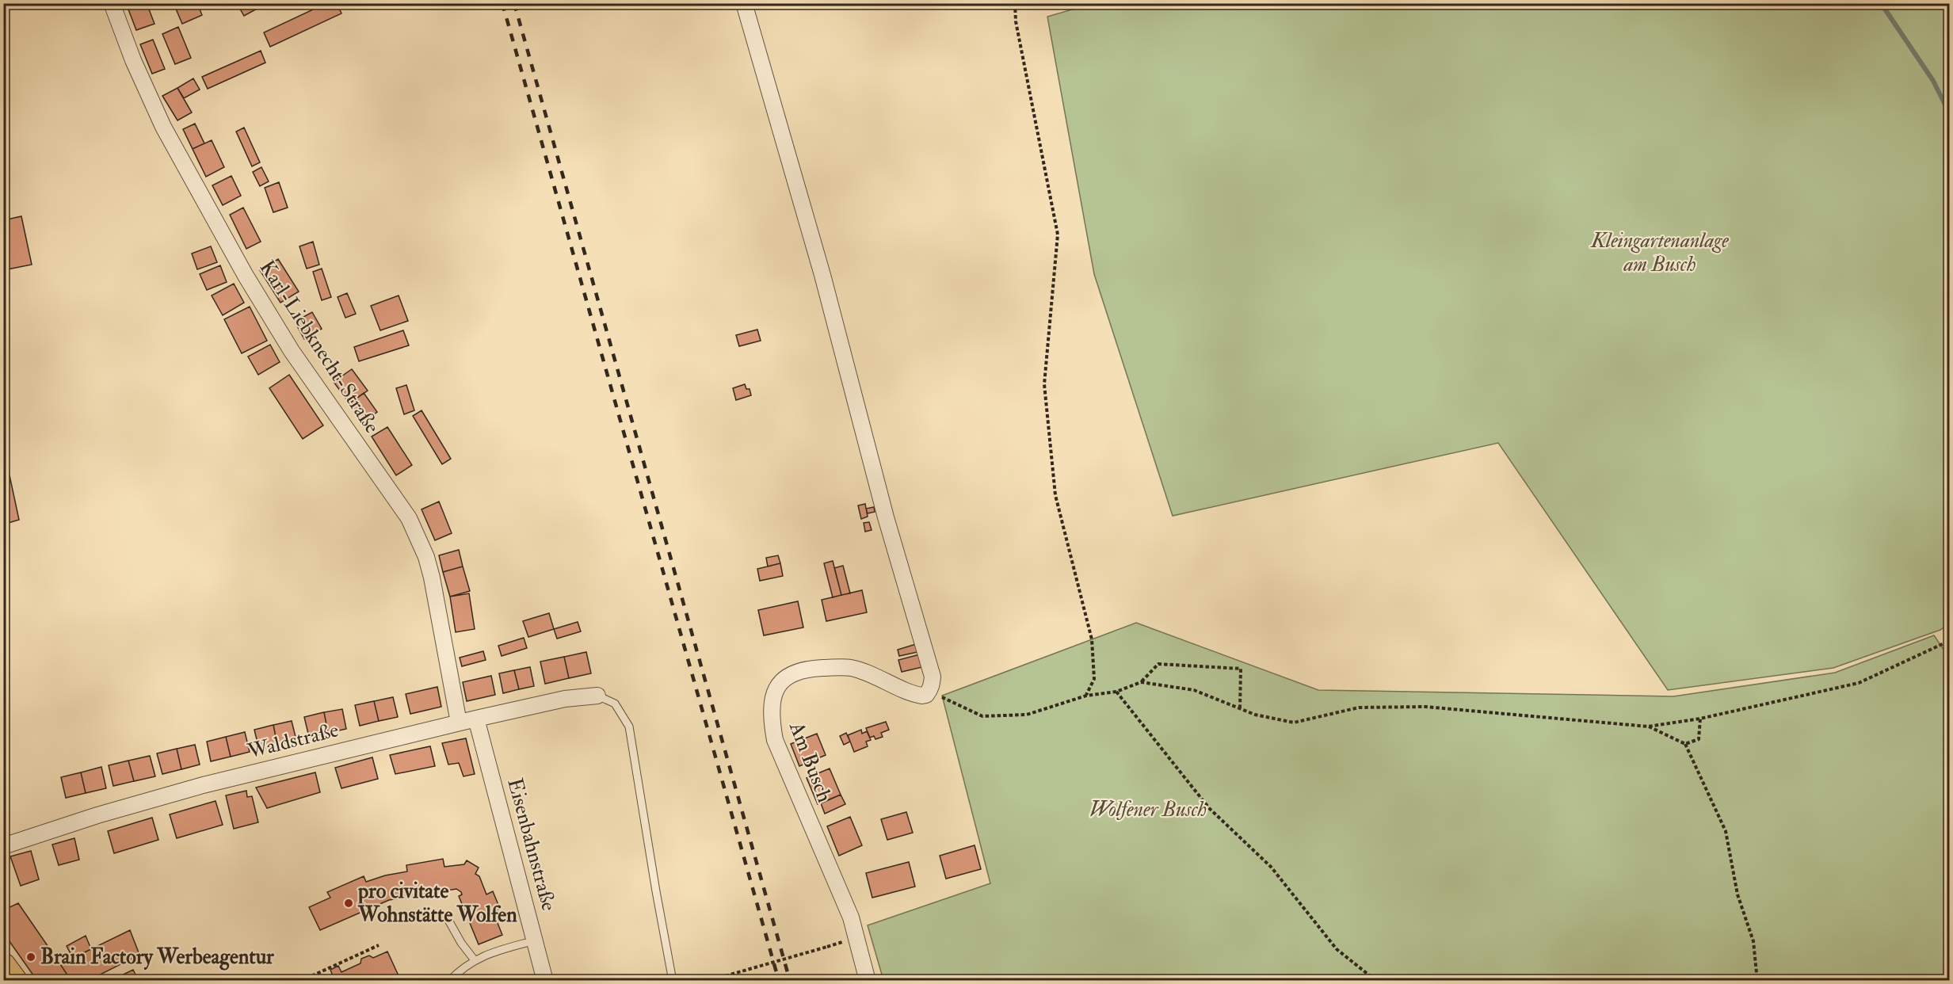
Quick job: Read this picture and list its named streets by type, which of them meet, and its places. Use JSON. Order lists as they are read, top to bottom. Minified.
{"streets":{"street":["Karl-Liebknecht-Straße","Waldstraße","Am Busch","Eisenbahnstraße"]},"crossings":[["Karl-Liebknecht-Straße","Waldstraße"],["Waldstraße","Eisenbahnstraße"]],"parks":["Kleingartenanlage am Busch","Wolfener Busch"],"places":["pro civitate Wohnstätte Wolfen","Brain Factory Werbeagentur"]}
